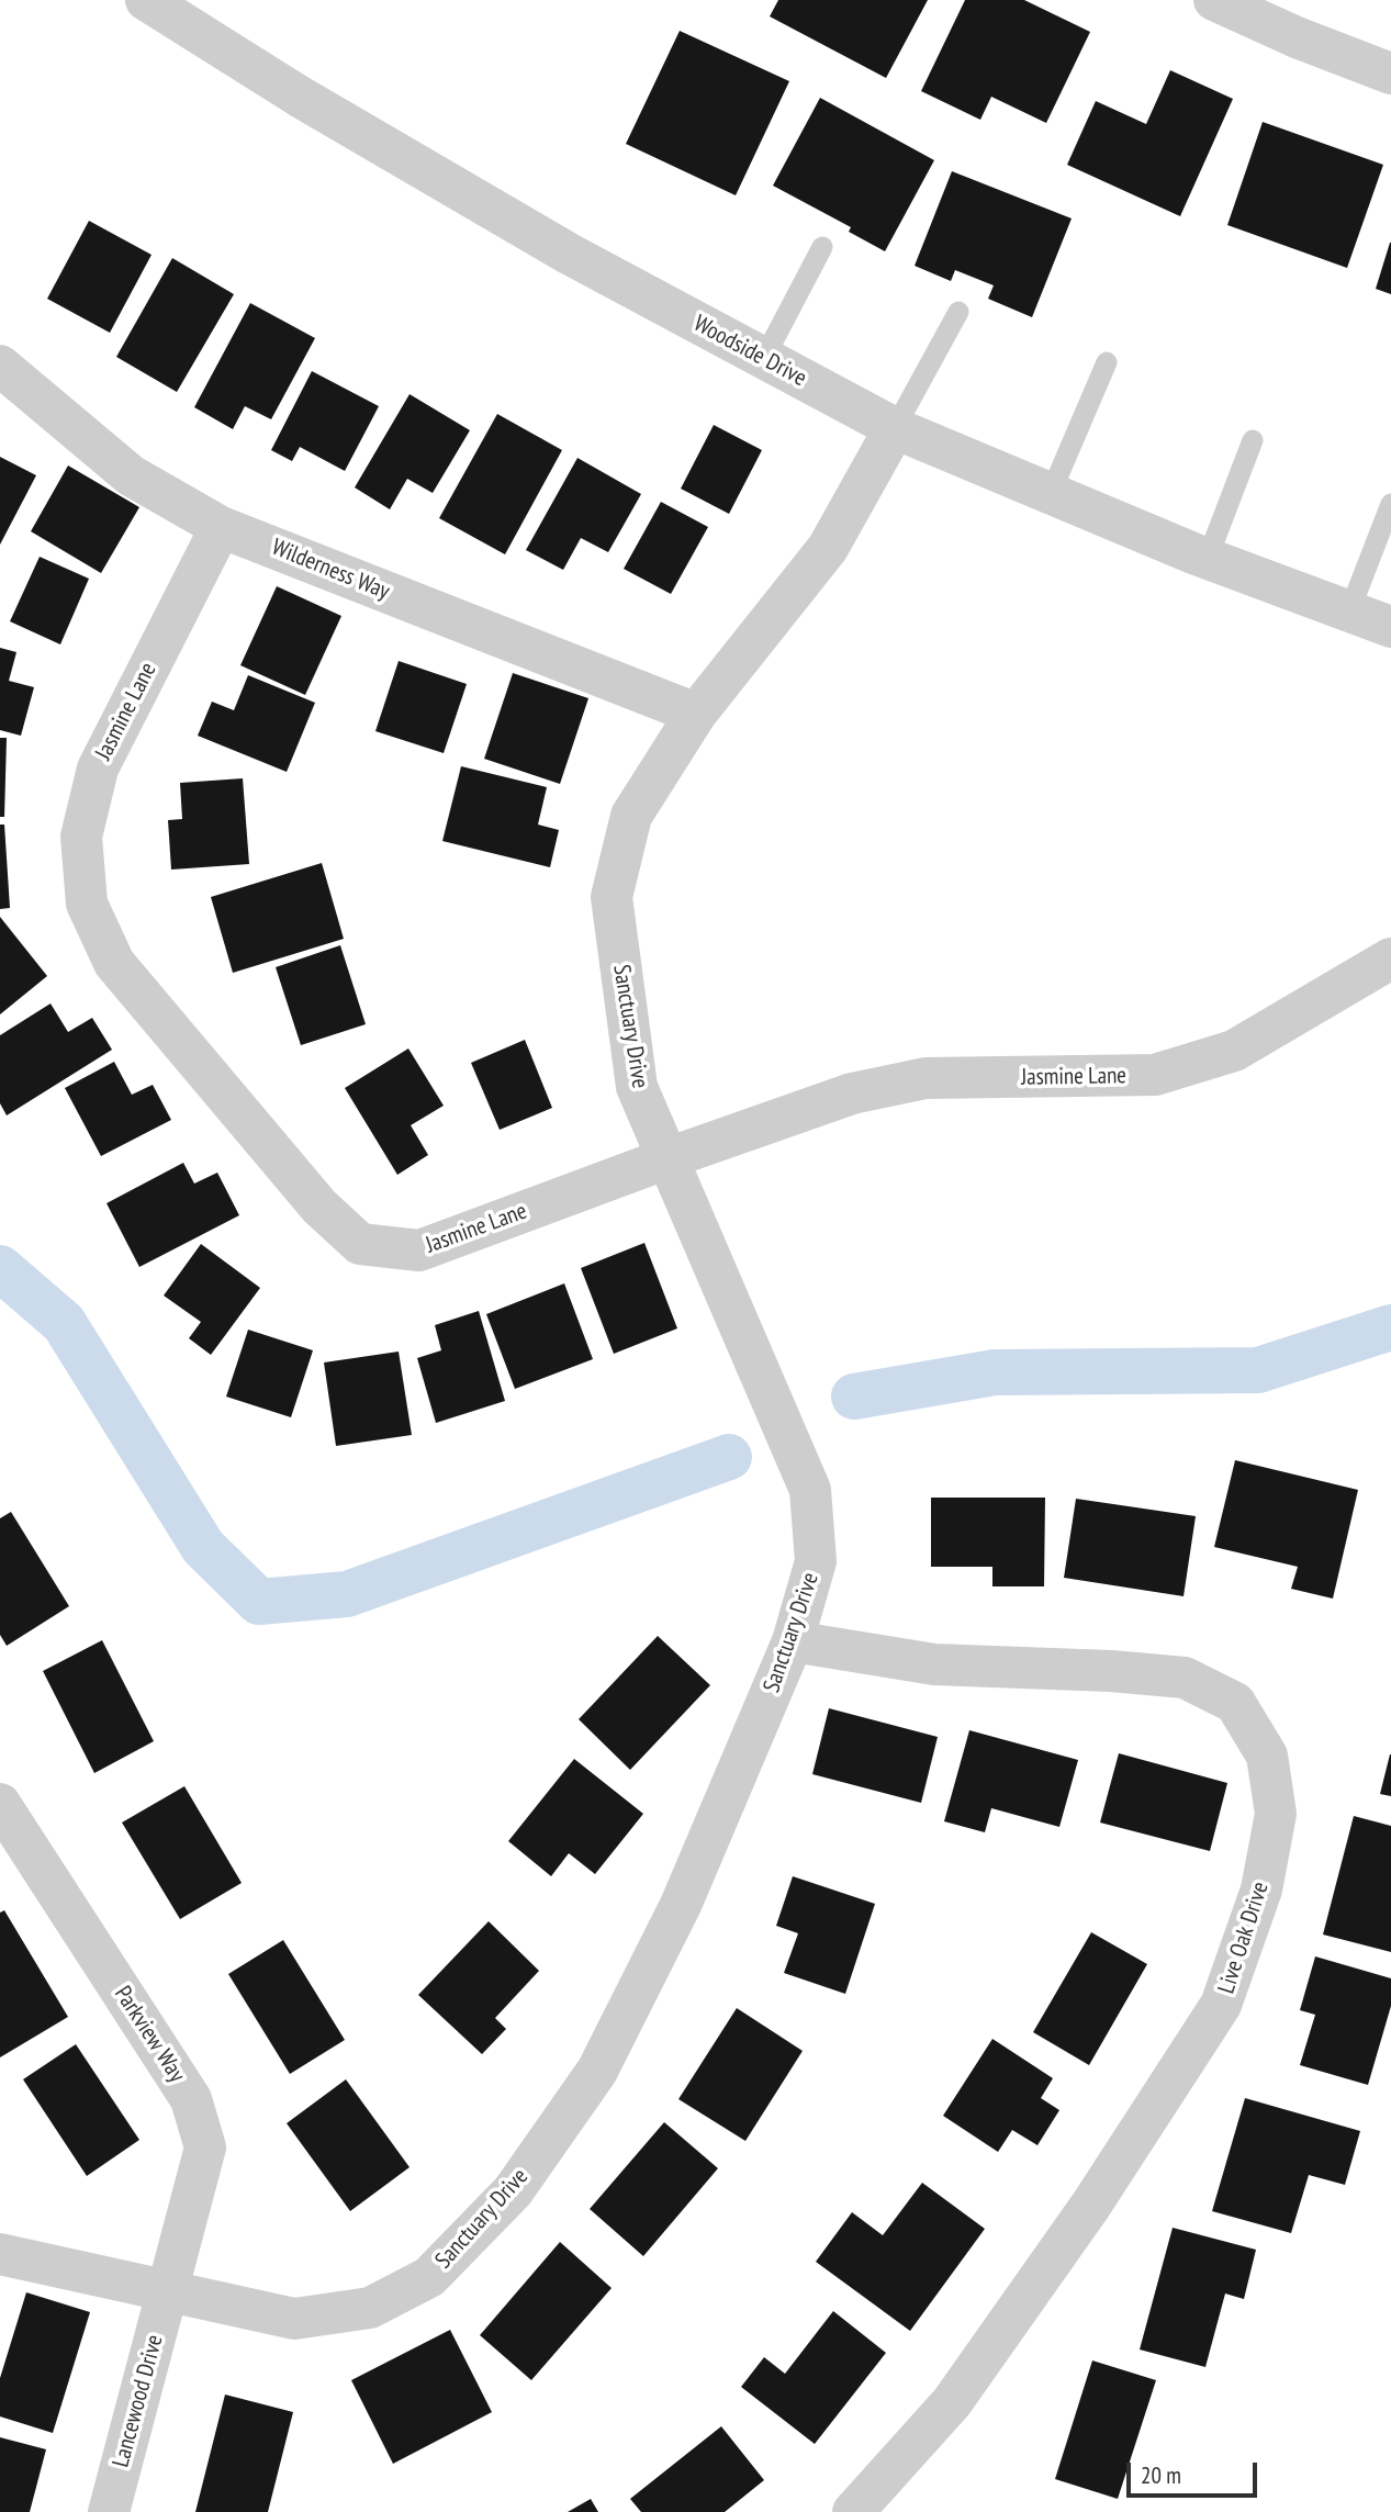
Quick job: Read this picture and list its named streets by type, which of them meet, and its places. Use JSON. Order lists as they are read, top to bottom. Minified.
{"streets":{"street":["Woodside Drive","Wilderness Way","Jasmine Lane","Sanctuary Drive","Live Oak Drive","Parkview Way","Lancewood Drive"]},"crossings":[["Woodside Drive","Sanctuary Drive"],["Wilderness Way","Jasmine Lane"],["Wilderness Way","Sanctuary Drive"],["Jasmine Lane","Sanctuary Drive"],["Sanctuary Drive","Live Oak Drive"],["Sanctuary Drive","Parkview Way"],["Sanctuary Drive","Lancewood Drive"],["Parkview Way","Lancewood Drive"]],"scale_bar":"20 m"}
